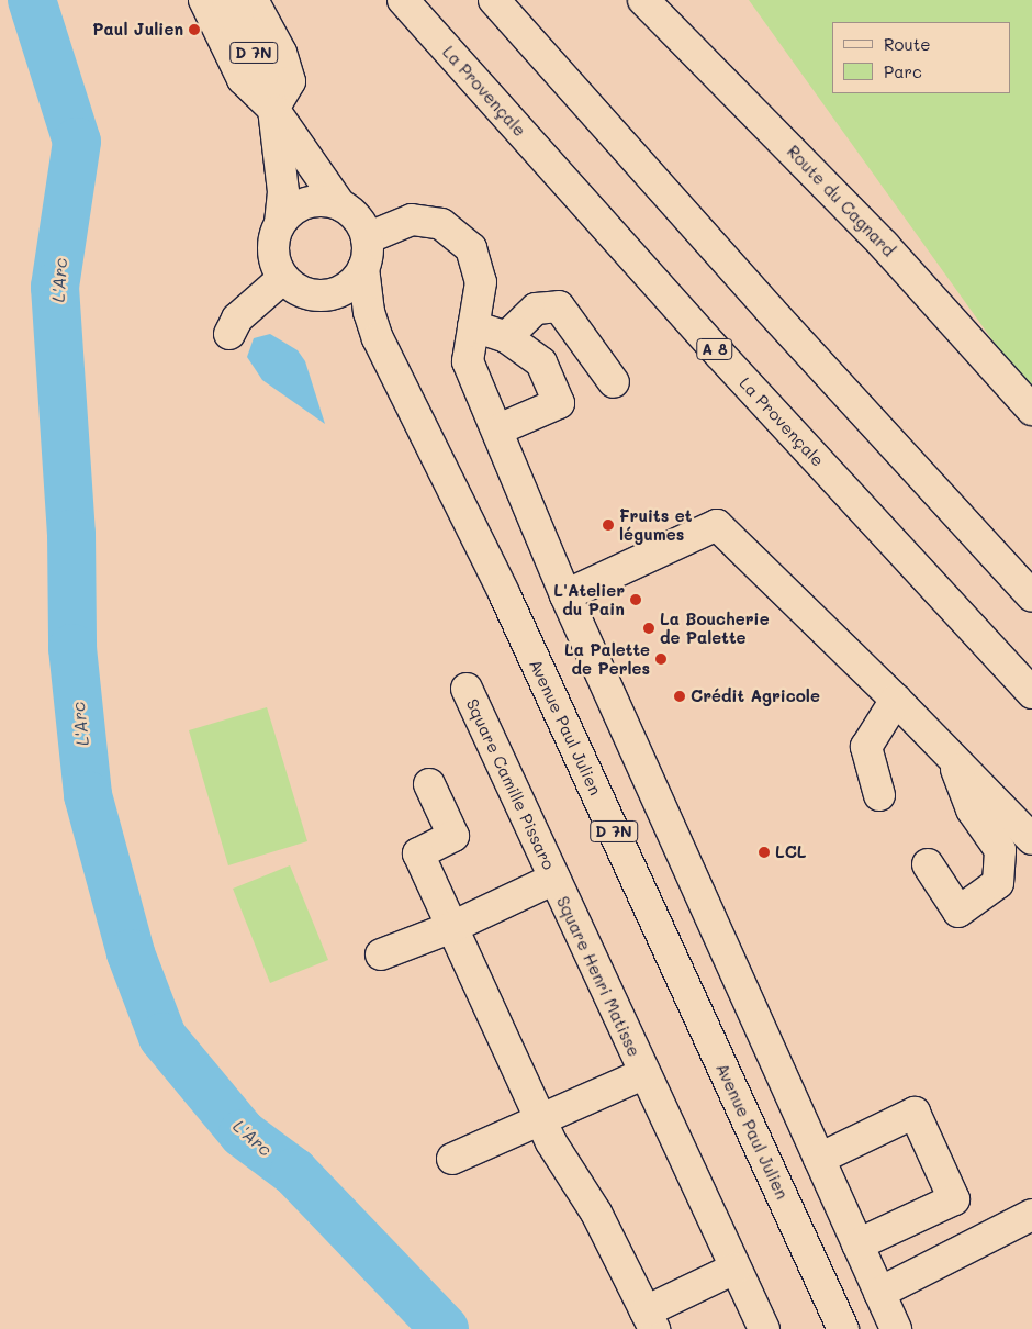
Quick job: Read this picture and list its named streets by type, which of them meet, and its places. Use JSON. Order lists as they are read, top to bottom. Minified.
{"streets":{"main road":["D 7N","La Provençale","Route du Cagnard","A 8","Avenue Paul Julien","Square Camille Pissaro","Square Henri Matisse"]},"crossings":[["D 7N","Avenue Paul Julien"],["Square Camille Pissaro","Square Henri Matisse"]],"water":["L'Arc"],"places":["Paul Julien","Fruits et légumes","L'Atelier du Pain","La Boucherie de Palette","La Palette de Perles","Crédit Agricole","LCL"],"legend":["Route","Parc"]}
